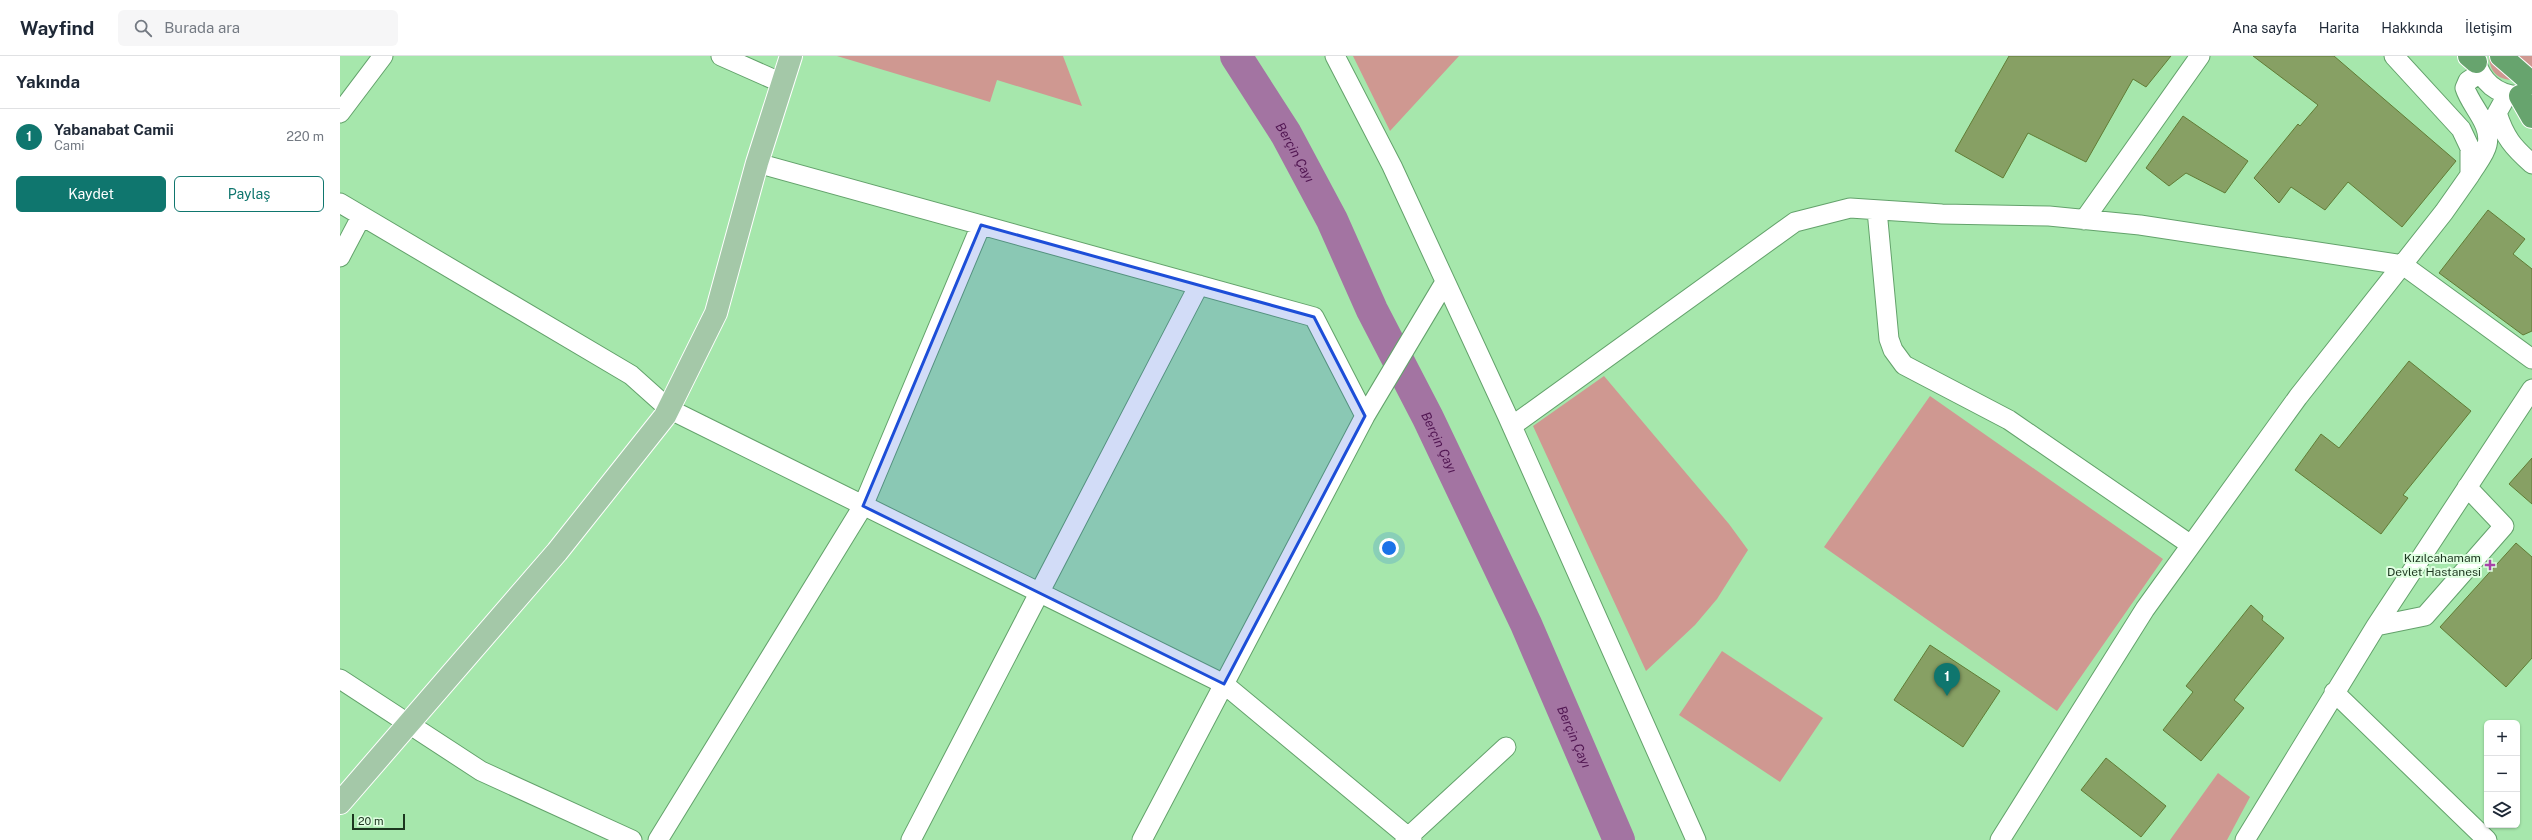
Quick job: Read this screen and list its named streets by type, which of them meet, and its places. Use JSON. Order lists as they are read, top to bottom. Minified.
{"water":["Berçin Çayı"],"places":{"health":["Kızılcahamam Devlet Hastanesi"]},"scale_bar":"20 m","page":{"header":"Wayfind","search":"Burada ara","nav":["Ana sayfa","Harita","Hakkında","İletişim"],"heading":"Yakında","list":[{"mark":"1","name":"Yabanabat Camii","note":"Cami","value":"220 m"}],"buttons":["Kaydet","Paylaş"],"pins":"1","map_buttons":["+","−"],"scale":"20 m"}}
